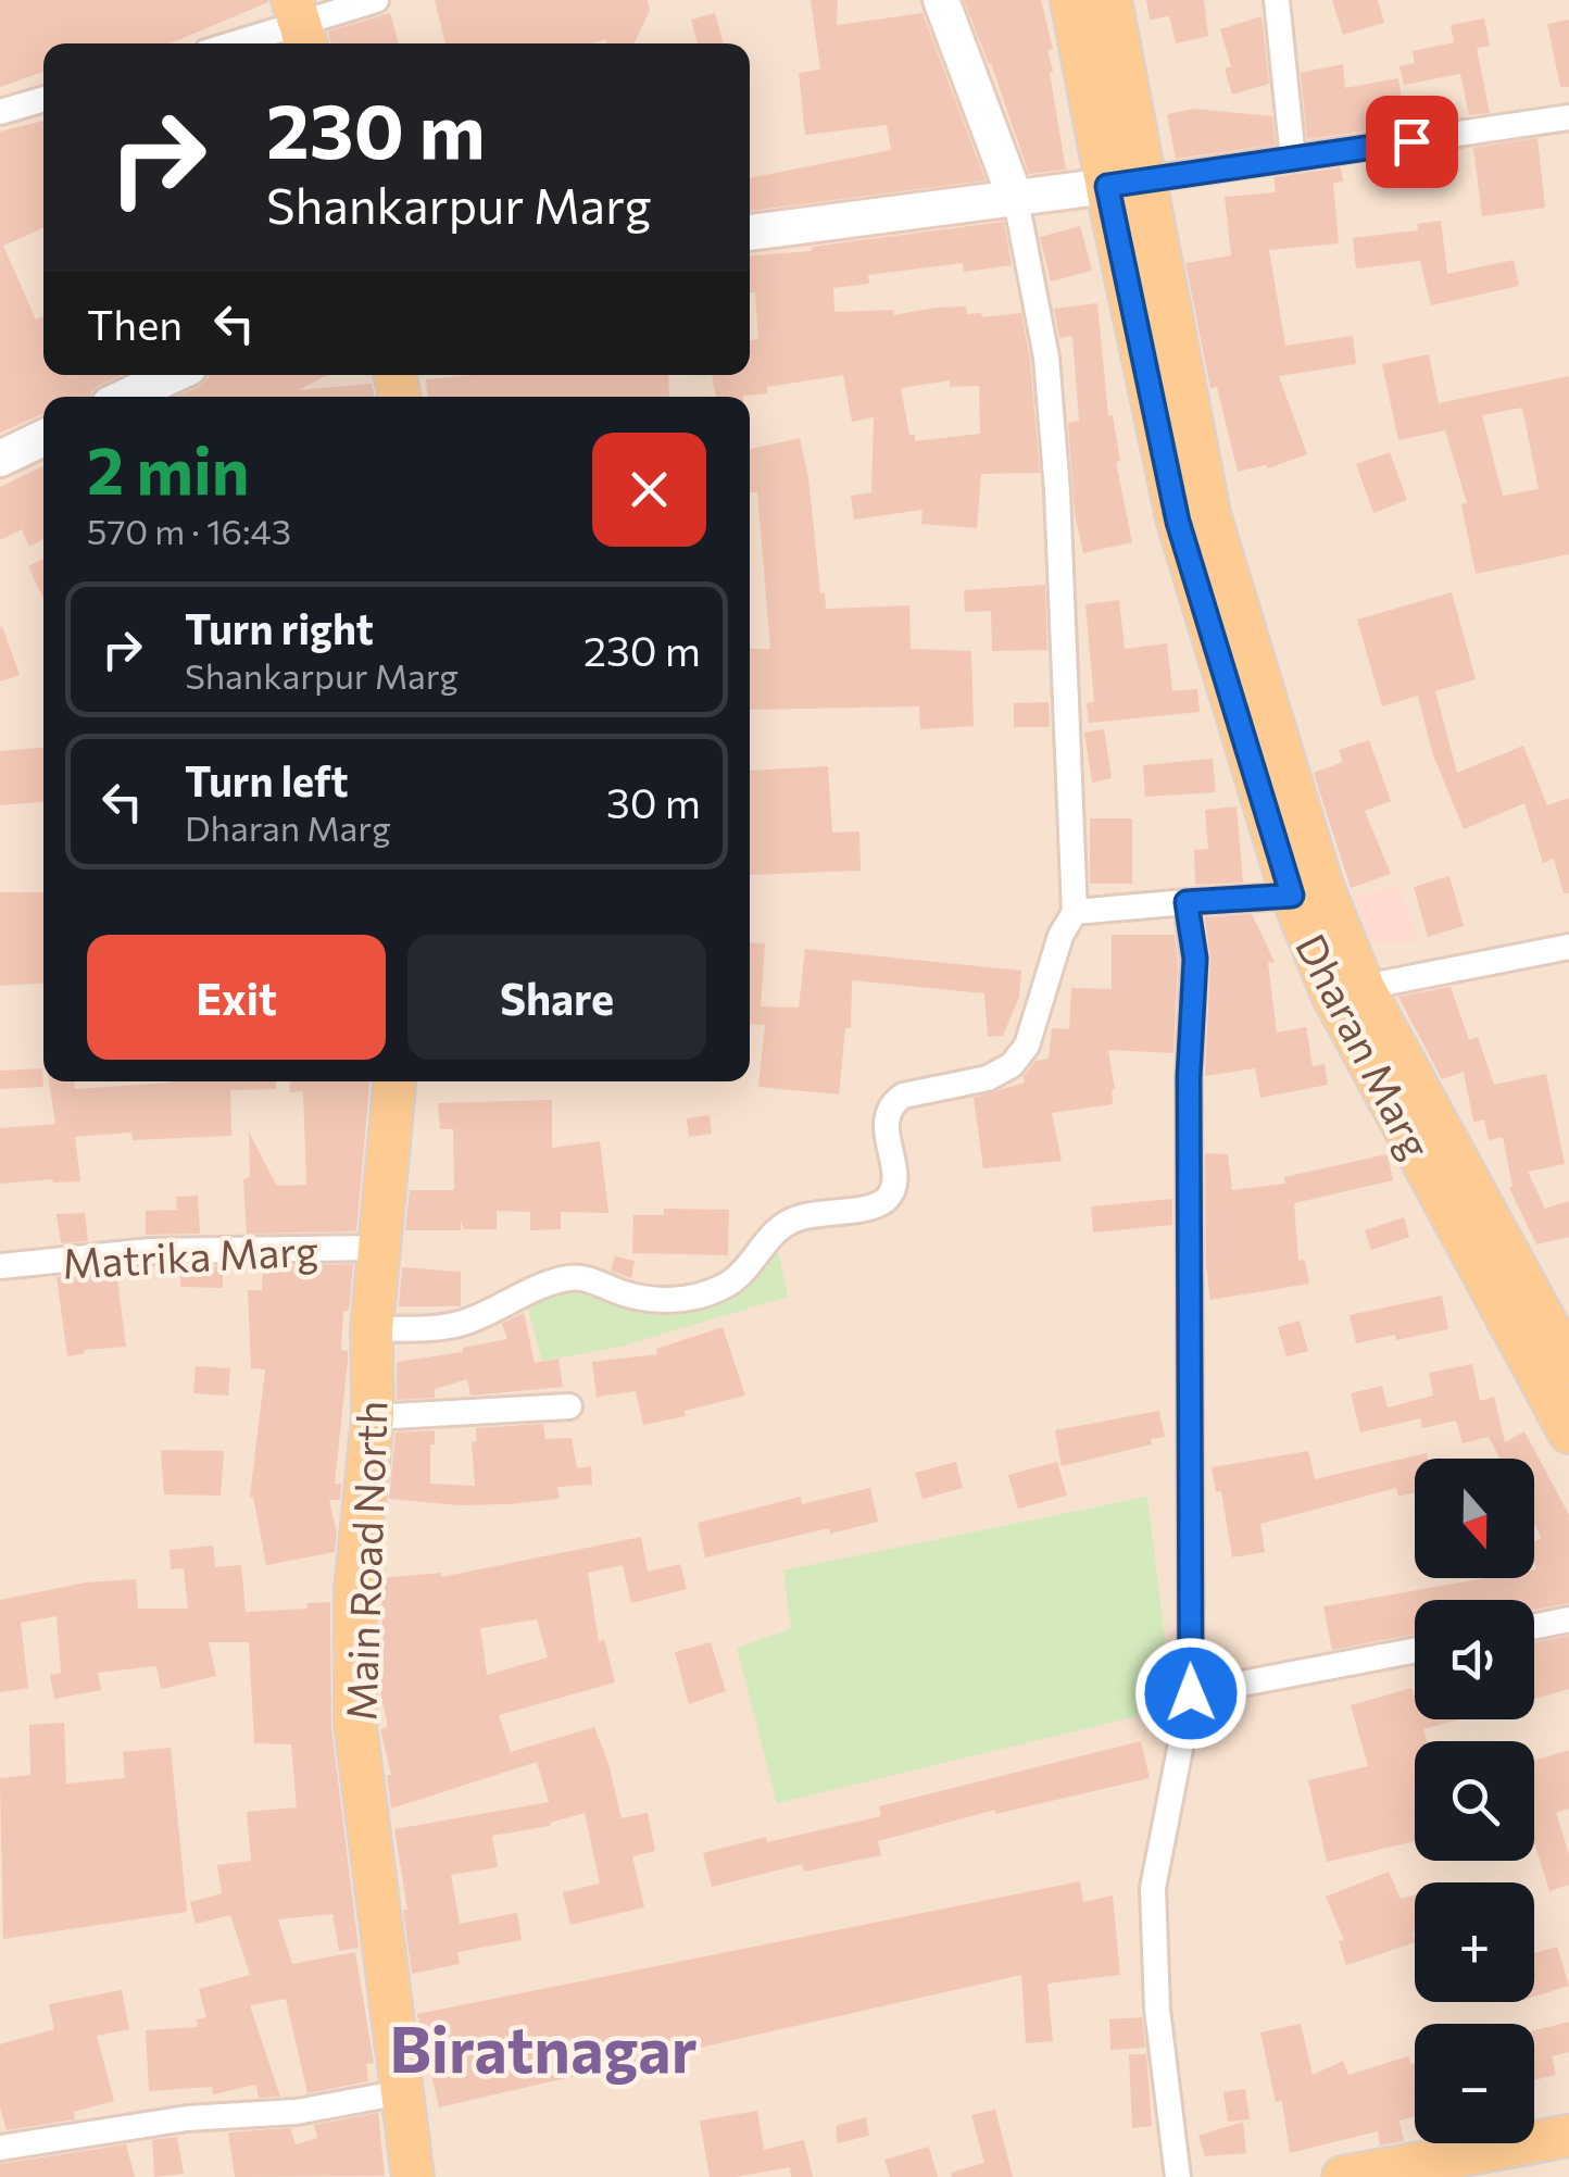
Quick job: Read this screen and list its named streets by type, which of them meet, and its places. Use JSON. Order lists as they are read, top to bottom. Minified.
{"streets":{"main road":["Dharan Marg","Main Road North"],"street":["Matrika Marg"]},"crossings":[["Matrika Marg","Main Road North"]],"districts":["Biratnagar"],"north":"bottom","page":{"turn":["230 m","Shankarpur Marg"],"then":"Then","heading":["2 min","570 m · 16:43"],"list":[{"name":"Turn right","note":"Shankarpur Marg","value":"230 m"},{"name":"Turn left","note":"Dharan Marg","value":"30 m"}],"buttons":["Exit","Share"],"map_buttons":["+","−"]}}
